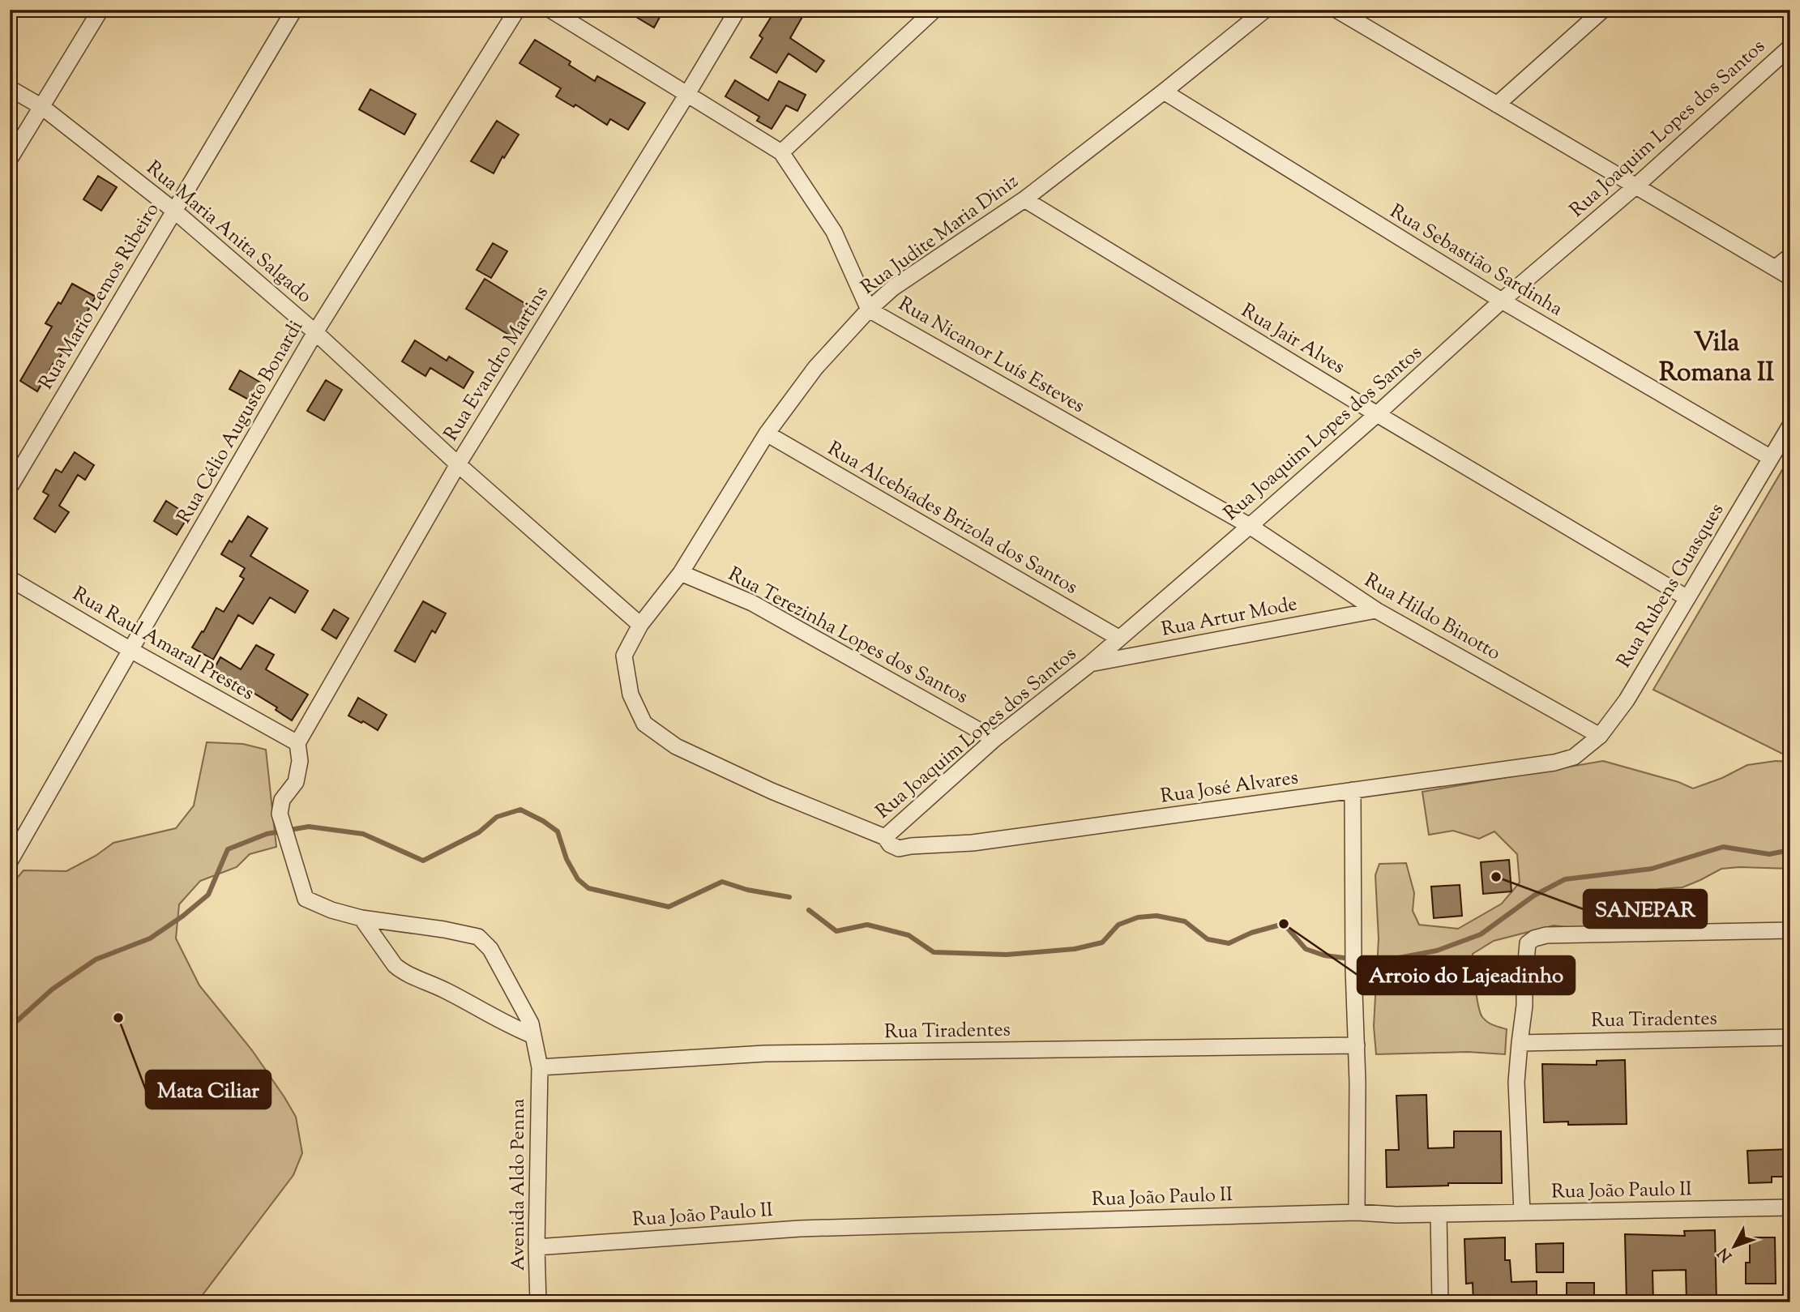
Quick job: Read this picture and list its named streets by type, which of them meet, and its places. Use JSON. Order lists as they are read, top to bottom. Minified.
{"streets":{"street":["Rua Joaquim Lopes dos Santos","Rua Maria Anita Salgado","Rua Judite Maria Diniz","Rua Sebastião Sardinha","Rua Mario Lemos Ribeiro","Rua Jair Alves","Rua Nicanor Luís Esteves","Rua Evandro Martins","Rua Célio Augusto Bonardi","Rua Alcebíades Brizola dos Santos","Rua Rubens Guasques","Rua Artur Mode","Rua Hildo Binotto","Rua Terezinha Lopes dos Santos","Rua Raul Amaral Prestes","Rua José Alvares","Rua Tiradentes","Avenida Aldo Penna","Rua João Paulo II"]},"crossings":[["Rua Joaquim Lopes dos Santos","Rua Sebastião Sardinha"],["Rua Joaquim Lopes dos Santos","Rua Jair Alves"],["Rua Joaquim Lopes dos Santos","Rua Nicanor Luís Esteves"],["Rua Joaquim Lopes dos Santos","Rua Alcebíades Brizola dos Santos"],["Rua Joaquim Lopes dos Santos","Rua Artur Mode"],["Rua Joaquim Lopes dos Santos","Rua Hildo Binotto"],["Rua Joaquim Lopes dos Santos","Rua Terezinha Lopes dos Santos"],["Rua Joaquim Lopes dos Santos","Rua José Alvares"],["Rua Maria Anita Salgado","Rua Judite Maria Diniz"],["Rua Maria Anita Salgado","Rua Mario Lemos Ribeiro"],["Rua Maria Anita Salgado","Rua Evandro Martins"],["Rua Maria Anita Salgado","Rua Célio Augusto Bonardi"],["Rua Judite Maria Diniz","Rua Sebastião Sardinha"],["Rua Judite Maria Diniz","Rua Jair Alves"],["Rua Judite Maria Diniz","Rua Nicanor Luís Esteves"],["Rua Judite Maria Diniz","Rua Alcebíades Brizola dos Santos"],["Rua Judite Maria Diniz","Rua Terezinha Lopes dos Santos"],["Rua Judite Maria Diniz","Rua José Alvares"],["Rua Sebastião Sardinha","Rua Rubens Guasques"],["Rua Jair Alves","Rua Rubens Guasques"],["Rua Nicanor Luís Esteves","Rua Evandro Martins"],["Rua Nicanor Luís Esteves","Rua Hildo Binotto"],["Rua Evandro Martins","Rua Raul Amaral Prestes"],["Rua Evandro Martins","Avenida Aldo Penna"],["Rua Célio Augusto Bonardi","Rua Raul Amaral Prestes"],["Rua Rubens Guasques","Rua Hildo Binotto"],["Rua Rubens Guasques","Rua José Alvares"],["Rua Artur Mode","Rua Hildo Binotto"],["Rua Raul Amaral Prestes","Avenida Aldo Penna"],["Rua Tiradentes","Avenida Aldo Penna"],["Avenida Aldo Penna","Rua João Paulo II"]],"districts":["Vila Romana II"],"places":["SANEPAR","Arroio do Lajeadinho","Mata Ciliar"],"north":"bottom left"}
